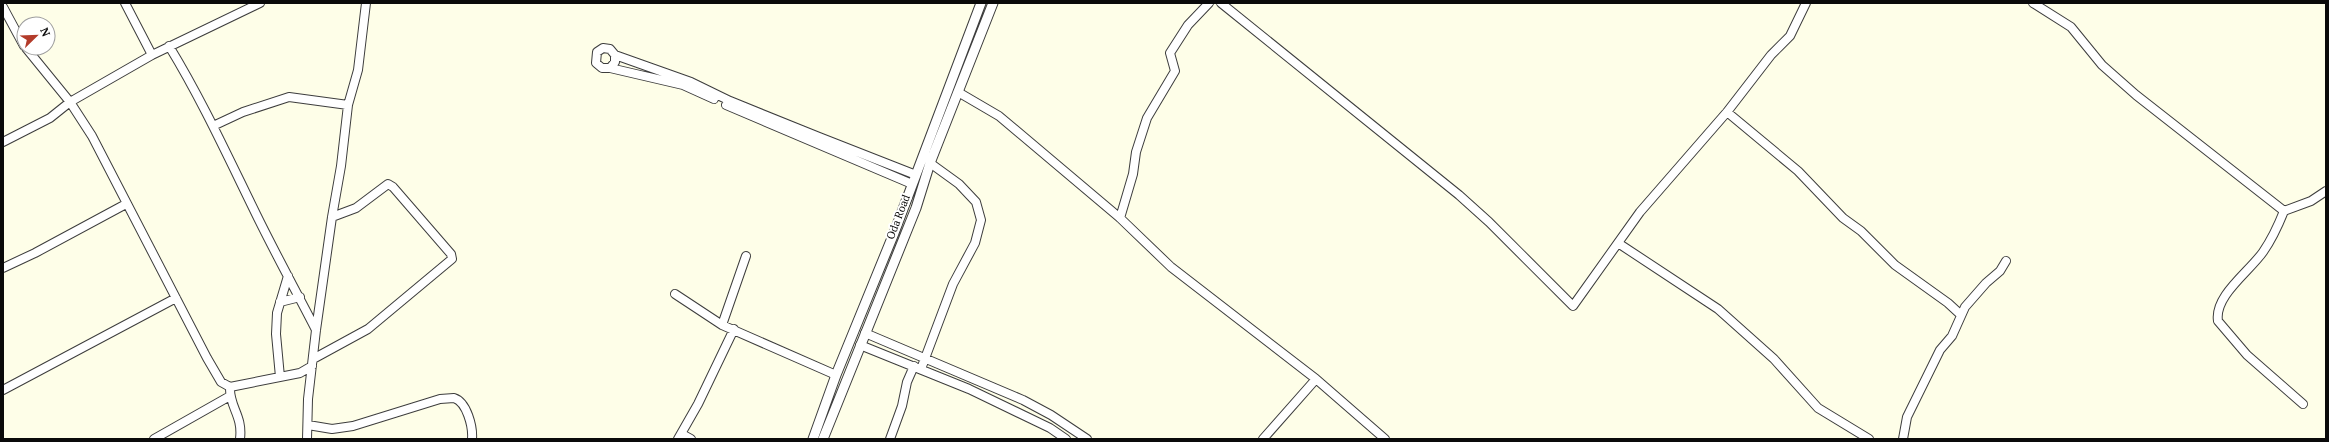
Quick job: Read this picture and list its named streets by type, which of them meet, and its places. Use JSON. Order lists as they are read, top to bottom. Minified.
{"streets":{"street":["Oda Road"]},"north":"top right"}
